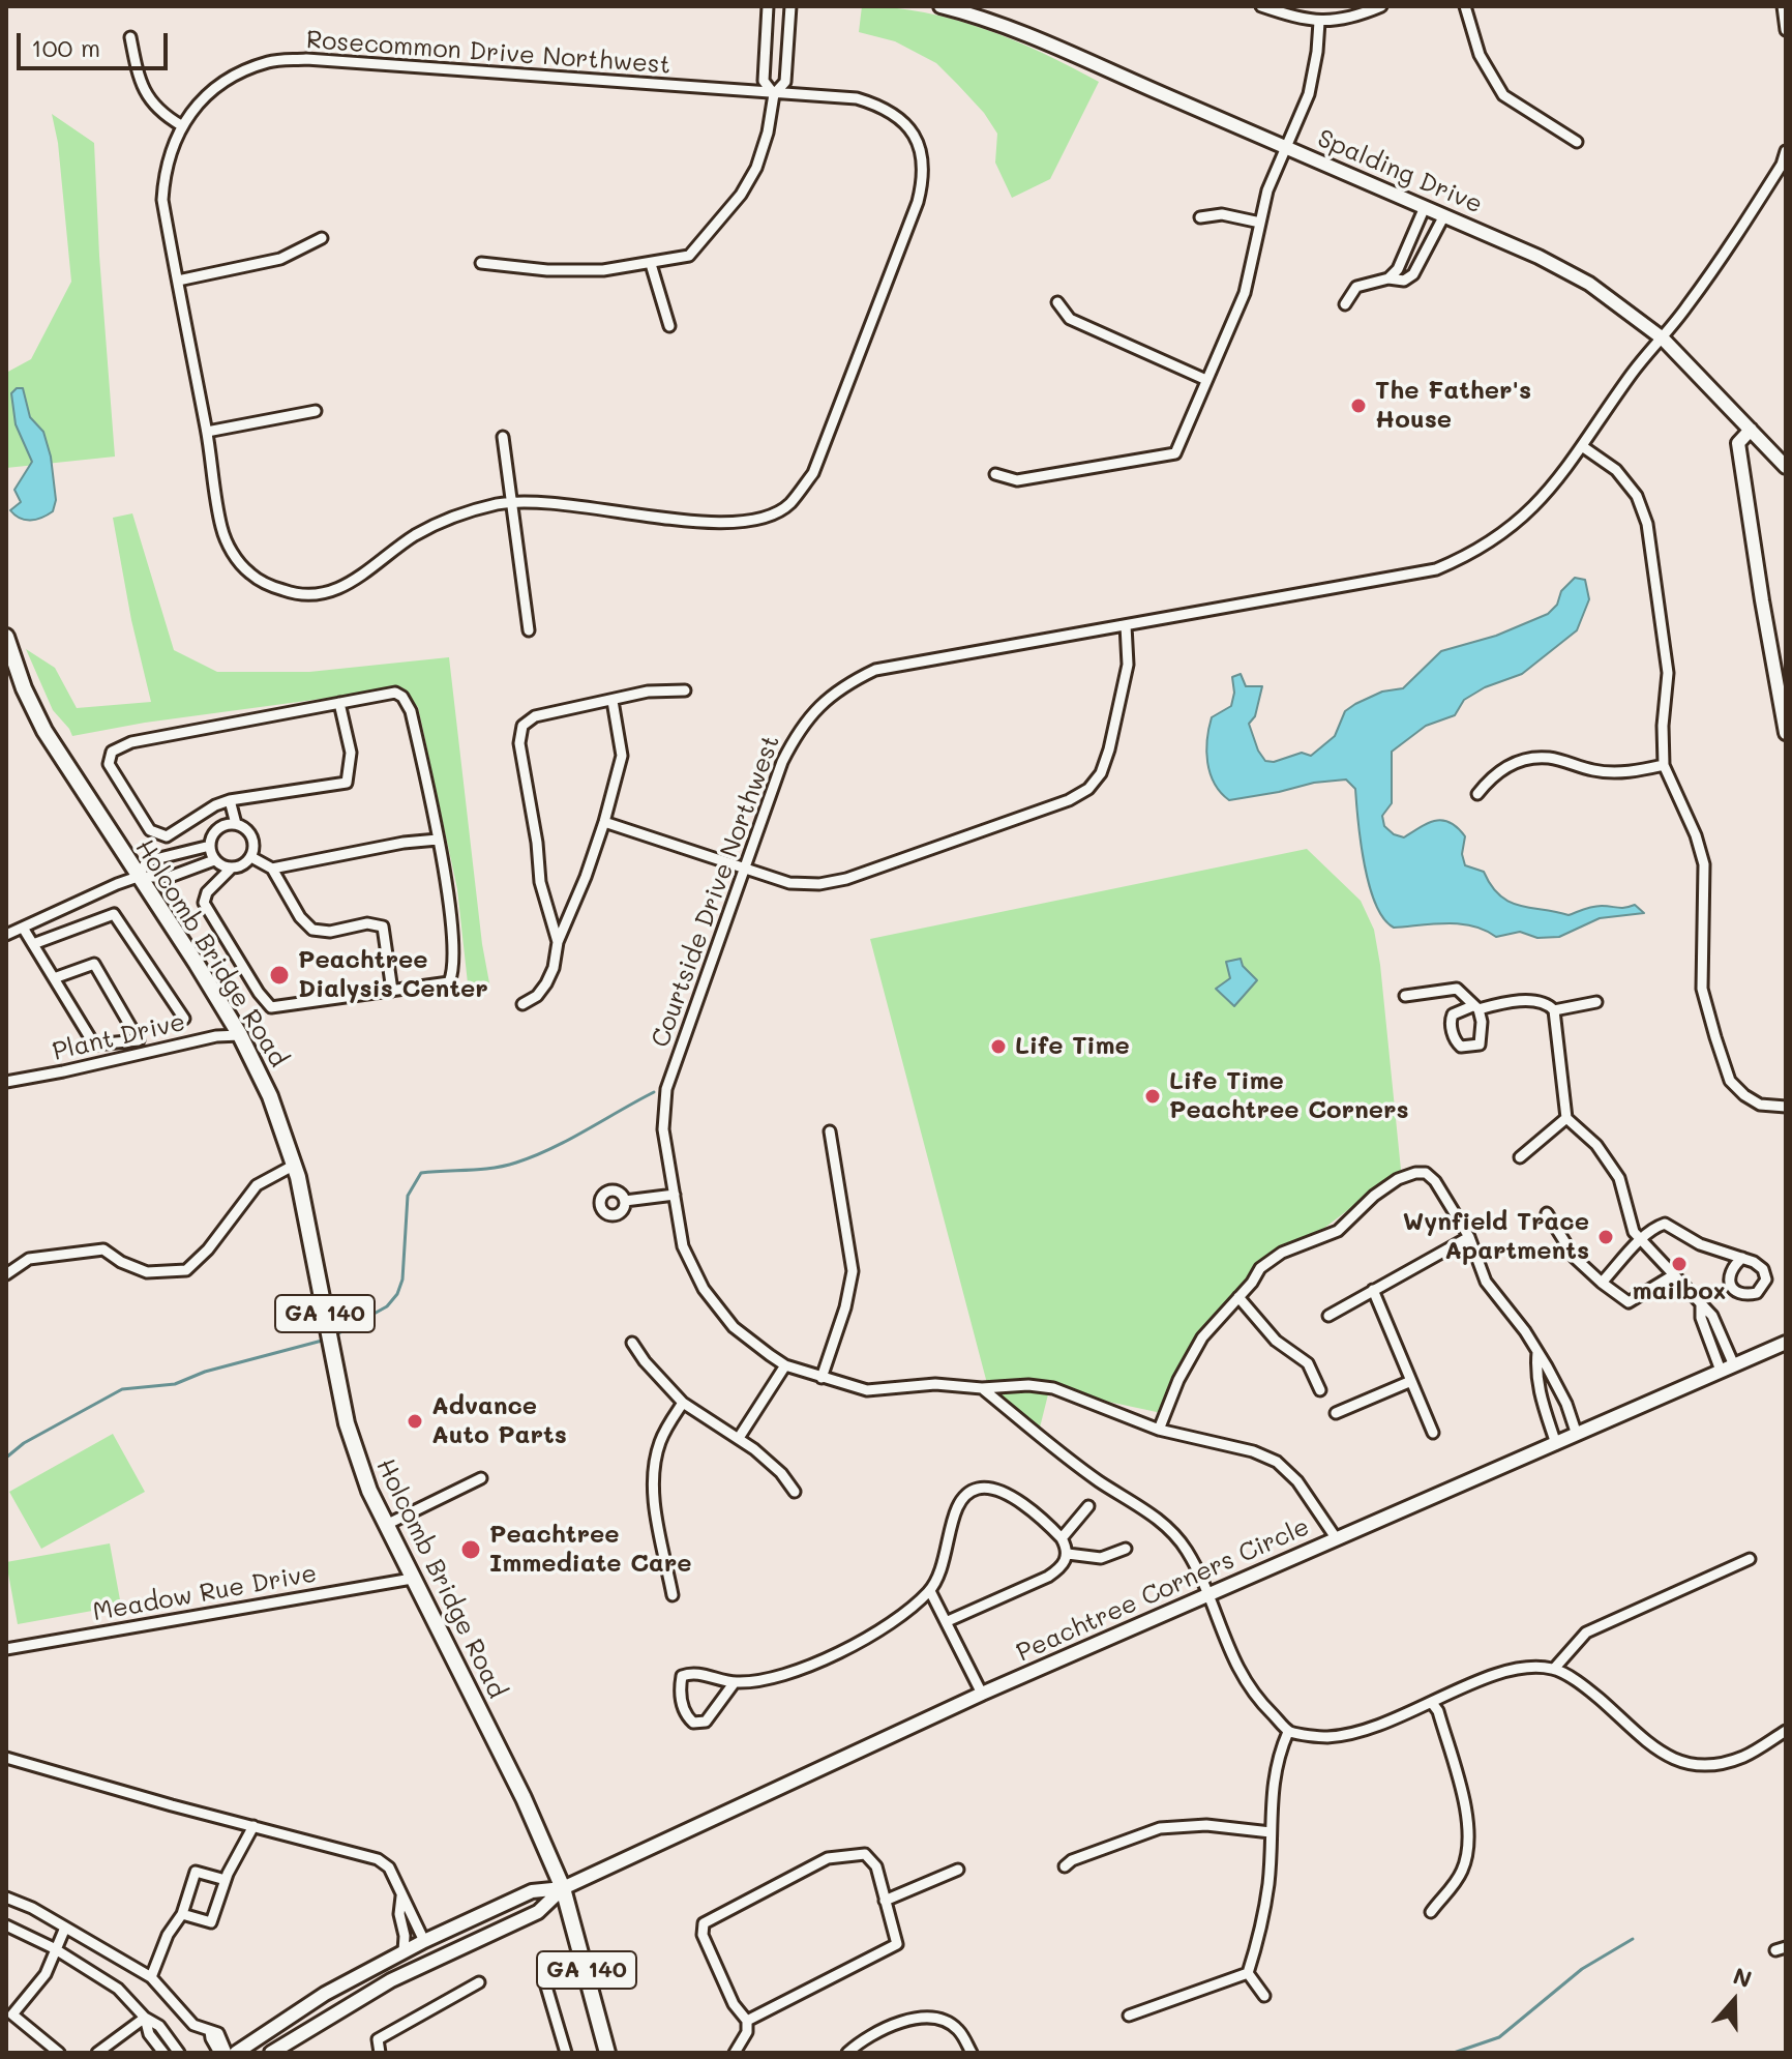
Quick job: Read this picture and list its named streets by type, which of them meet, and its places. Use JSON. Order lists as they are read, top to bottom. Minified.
{"streets":{"main road":["Holcomb Bridge Road","GA 140"],"street":["Rosecommon Drive Northwest","Spalding Drive","Courtside Drive Northwest","Plant Drive","Peachtree Corners Circle","Meadow Rue Drive"]},"crossings":[["Spalding Drive","Courtside Drive Northwest"],["Courtside Drive Northwest","Peachtree Corners Circle"],["Holcomb Bridge Road","Plant Drive"],["Holcomb Bridge Road","Peachtree Corners Circle"],["Holcomb Bridge Road","Meadow Rue Drive"]],"places":["The Father's House","Peachtree Dialysis Center","Life Time","Life Time Peachtree Corners","Wynfield Trace Apartments","mailbox","Advance Auto Parts","Peachtree Immediate Care"],"scale_bar":"100 m","north":"top"}
